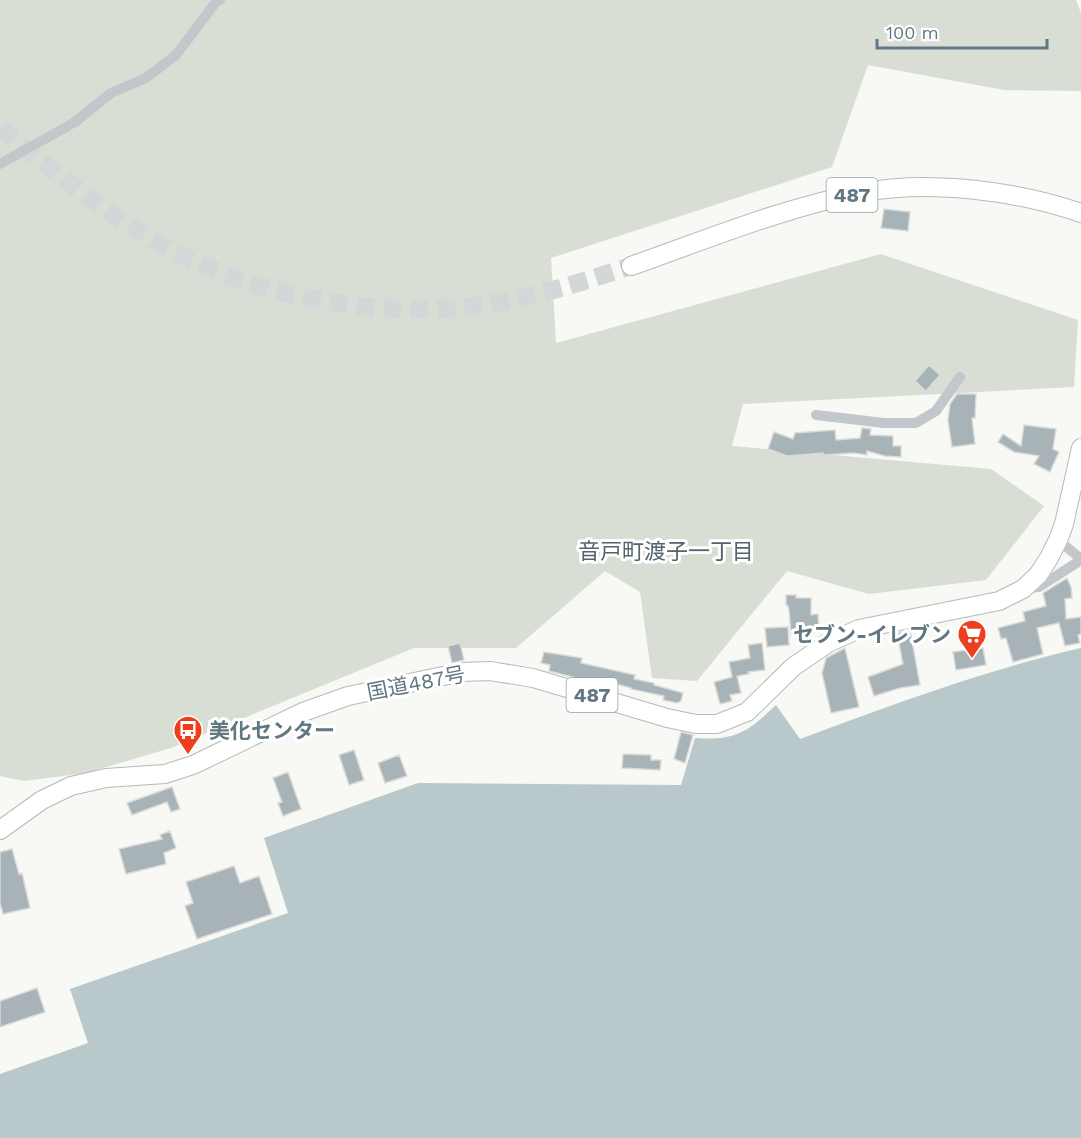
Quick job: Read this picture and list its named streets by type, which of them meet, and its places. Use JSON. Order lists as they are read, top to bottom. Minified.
{"streets":{"highway":["487","国道487号"]},"districts":["音戸町渡子一丁目"],"places":{"supermarket":["セブン-イレブン"],"bus stop":["美化センター"]},"scale_bar":"100 m"}
